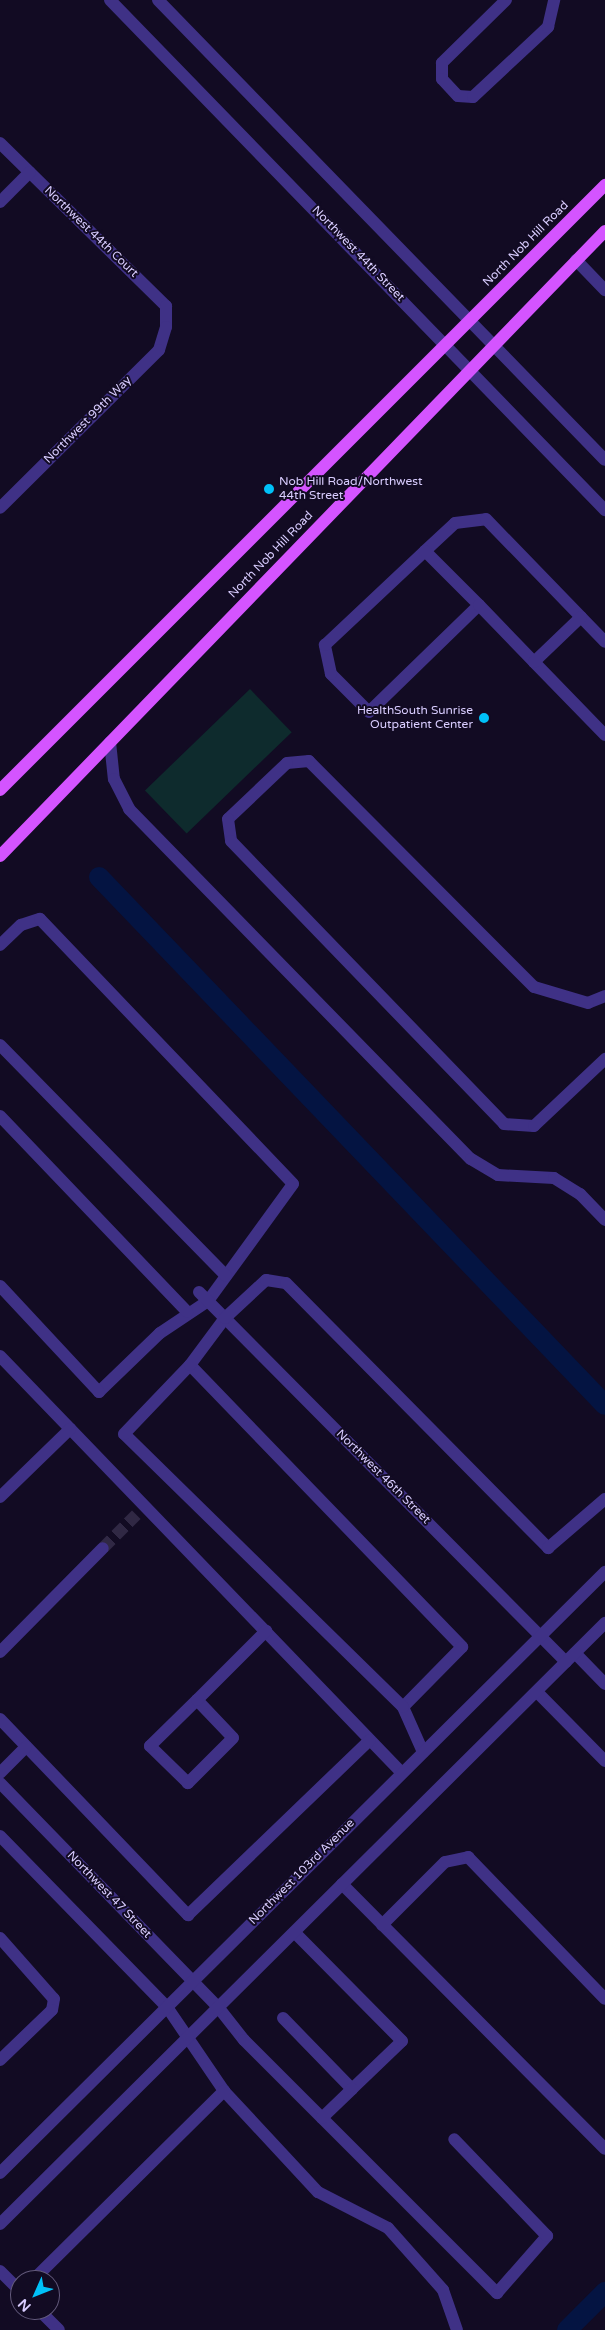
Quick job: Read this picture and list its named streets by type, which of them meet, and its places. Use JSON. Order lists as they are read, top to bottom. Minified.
{"streets":{"main road":["North Nob Hill Road"],"street":["Northwest 44th Court","Northwest 44th Street","Northwest 99th Way","Northwest 46th Street","Northwest 103rd Avenue","Northwest 47 Street"]},"crossings":[["Northwest 44th Court","Northwest 99th Way"],["North Nob Hill Road","Northwest 44th Street"],["Northwest 46th Street","Northwest 103rd Avenue"],["Northwest 103rd Avenue","Northwest 47 Street"]],"places":["Nob Hill Road/Northwest 44th Street","HealthSouth Sunrise Outpatient Center"],"north":"bottom left"}
